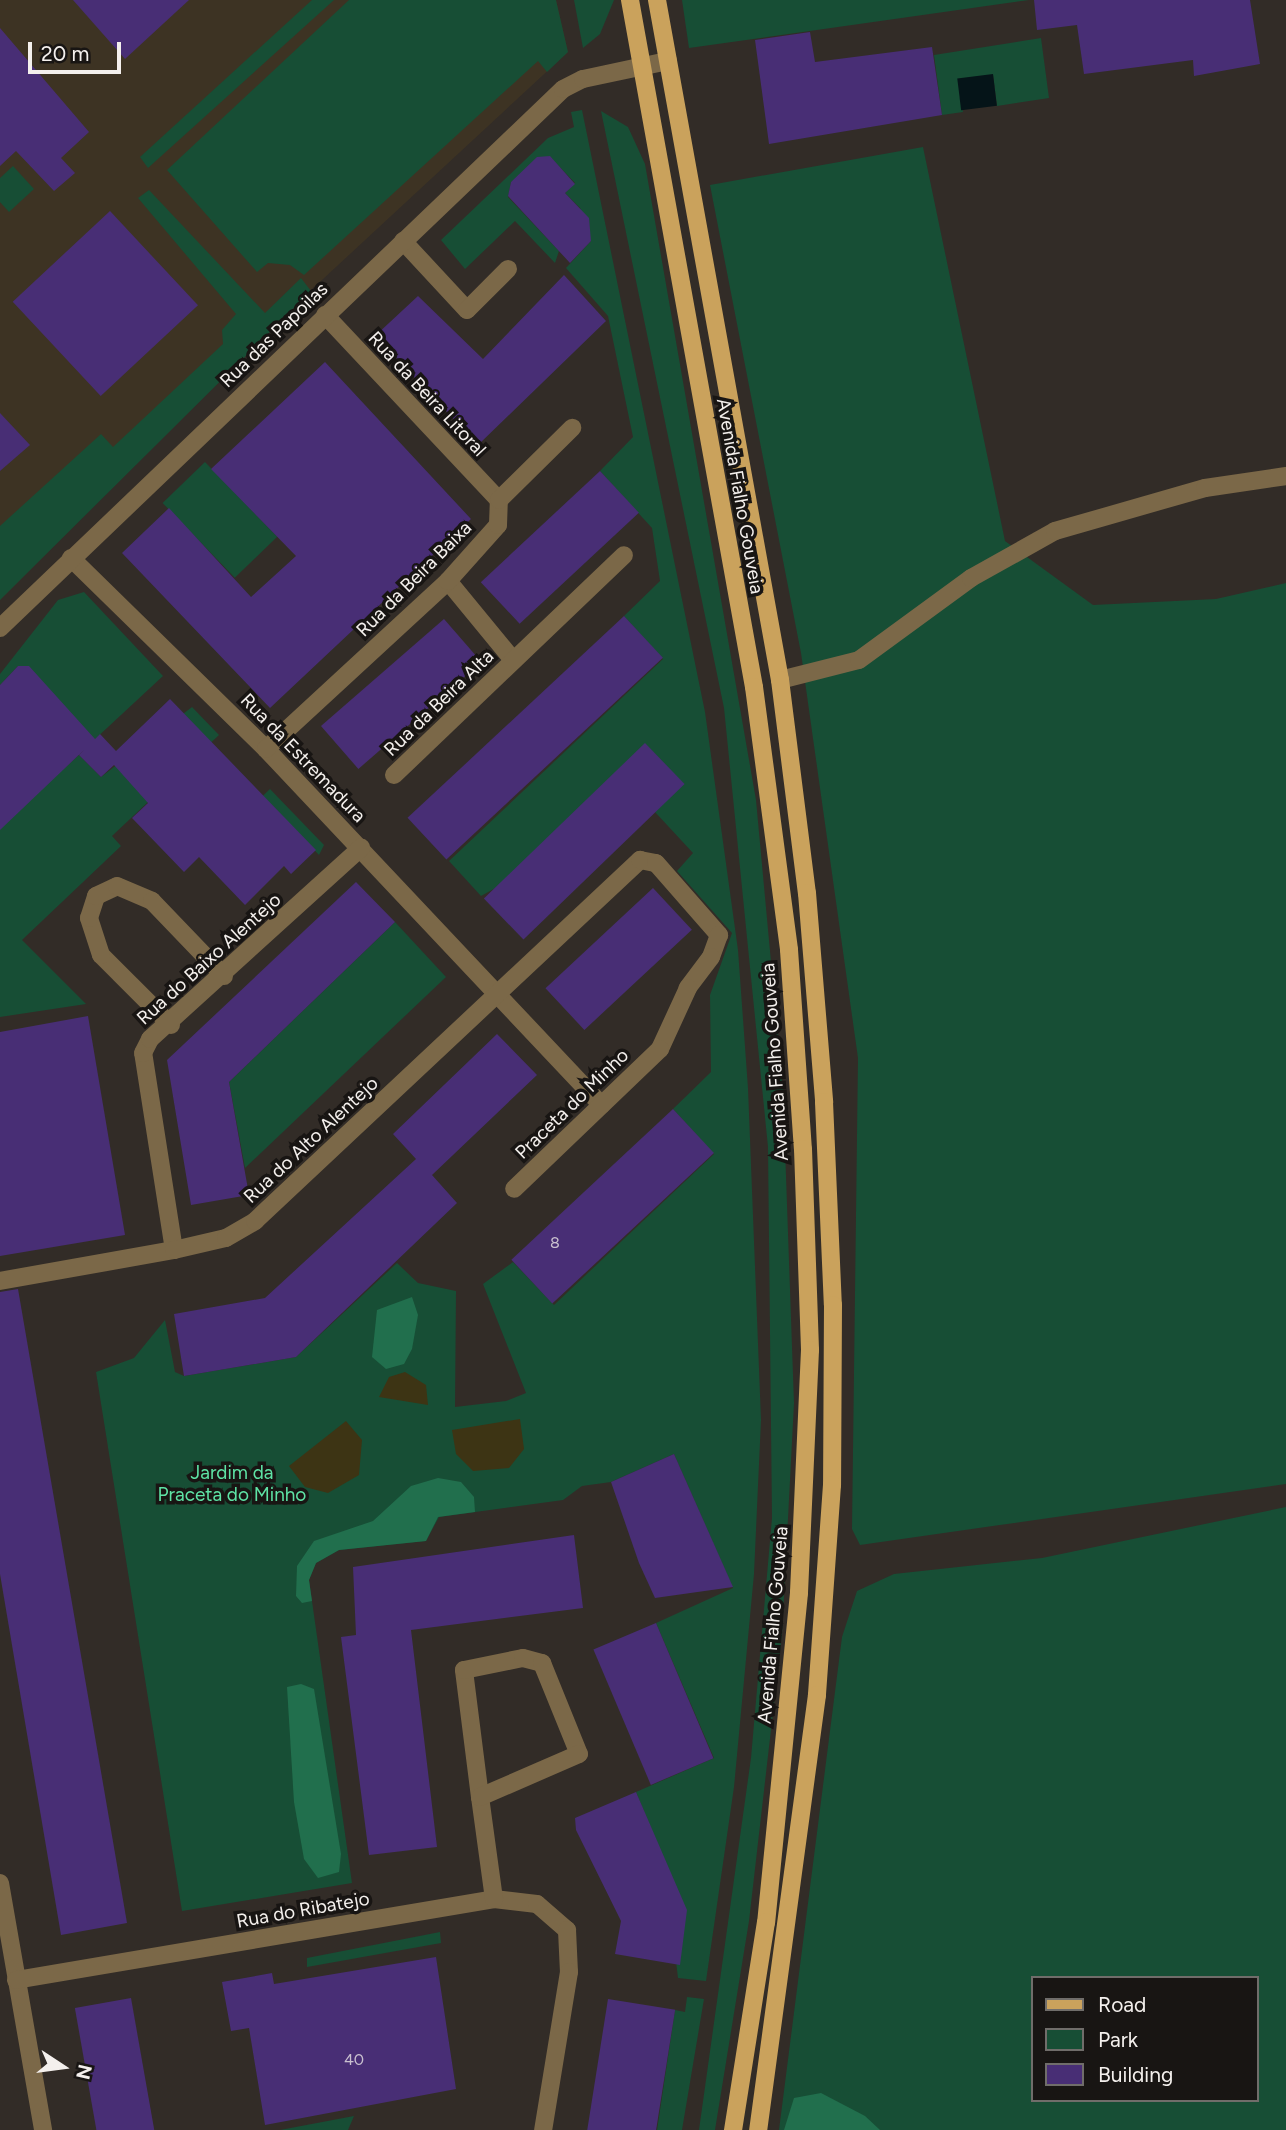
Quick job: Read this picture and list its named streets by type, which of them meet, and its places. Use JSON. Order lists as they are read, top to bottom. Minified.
{"streets":{"main road":["Avenida Fialho Gouveia"],"street":["Rua das Papoilas","Rua da Beira Litoral","Rua da Beira Baixa","Rua da Beira Alta","Rua da Estremadura","Rua do Baixo Alentejo","Praceta do Minho","Rua do Alto Alentejo","Rua do Ribatejo"]},"crossings":[["Rua das Papoilas","Rua da Beira Litoral"],["Rua das Papoilas","Avenida Fialho Gouveia"],["Rua das Papoilas","Rua da Estremadura"],["Rua da Beira Litoral","Rua da Beira Baixa"],["Rua da Beira Baixa","Rua da Beira Alta"],["Rua da Beira Baixa","Rua da Estremadura"],["Rua da Estremadura","Rua do Baixo Alentejo"],["Rua da Estremadura","Praceta do Minho"],["Rua da Estremadura","Rua do Alto Alentejo"],["Rua do Baixo Alentejo","Rua do Alto Alentejo"],["Praceta do Minho","Rua do Alto Alentejo"]],"parks":["Jardim da Praceta do Minho"],"house_numbers":["8","40"],"legend":["Road","Park","Building"],"scale_bar":"20 m","north":"right"}
